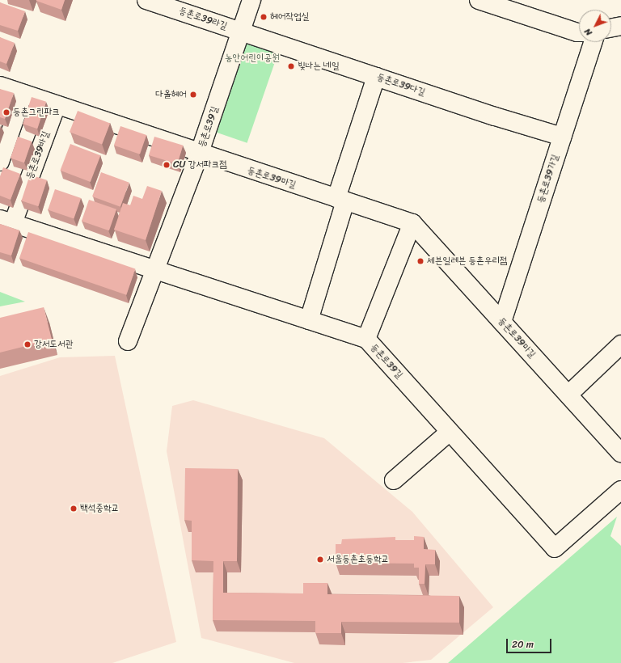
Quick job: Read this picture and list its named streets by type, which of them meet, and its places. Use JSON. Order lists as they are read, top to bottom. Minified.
{"streets":{"street":["등촌로39라길","등촌로39다길","등촌로39길","등촌로39바길","등촌로39마길","등촌로39가길"]},"crossings":[["등촌로39라길","등촌로39다길"],["등촌로39라길","등촌로39길"],["등촌로39다길","등촌로39길"],["등촌로39다길","등촌로39가길"],["등촌로39길","등촌로39바길"],["등촌로39길","등촌로39마길"],["등촌로39마길","등촌로39가길"]],"parks":["농안어린이공원"],"places":["헤어작업실","빛나는 네일","다올헤어","등촌그린파크","CU 강서파크점","세븐일레븐 등촌우리점","강서도서관","백석중학교","서울등촌초등학교"],"scale_bar":"20 m","north":"bottom left"}
